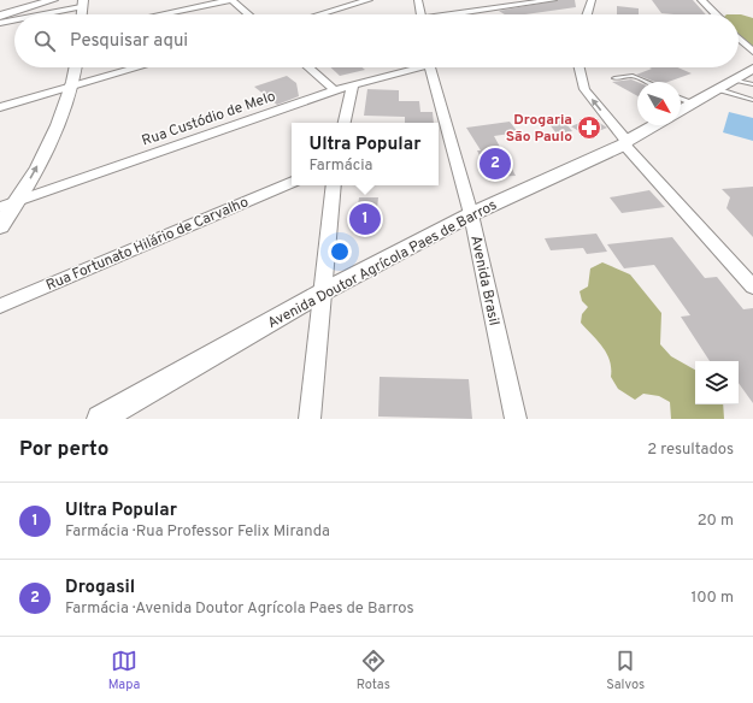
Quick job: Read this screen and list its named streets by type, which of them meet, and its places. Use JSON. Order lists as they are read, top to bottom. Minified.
{"streets":{"street":["Rua Custódio de Melo","Rua Fortunato Hilário de Carvalho","Avenida Doutor Agrícola Paes de Barros","Avenida Brasil"]},"crossings":[["Avenida Doutor Agrícola Paes de Barros","Avenida Brasil"]],"places":{"pharmacy":["Drogaria São Paulo"]},"north":"bottom right","page":{"search":"Pesquisar aqui","popup":["Ultra Popular","Farmácia"],"pins":["2","1"],"heading":["Por perto","2 resultados"],"list":[{"mark":"1","name":"Ultra Popular","note":"Farmácia · Rua Professor Felix Miranda","value":"20 m"},{"mark":"2","name":"Drogasil","note":"Farmácia · Avenida Doutor Agrícola Paes de Barros","value":"100 m"}],"nav":["Mapa","Rotas","Salvos"]}}
